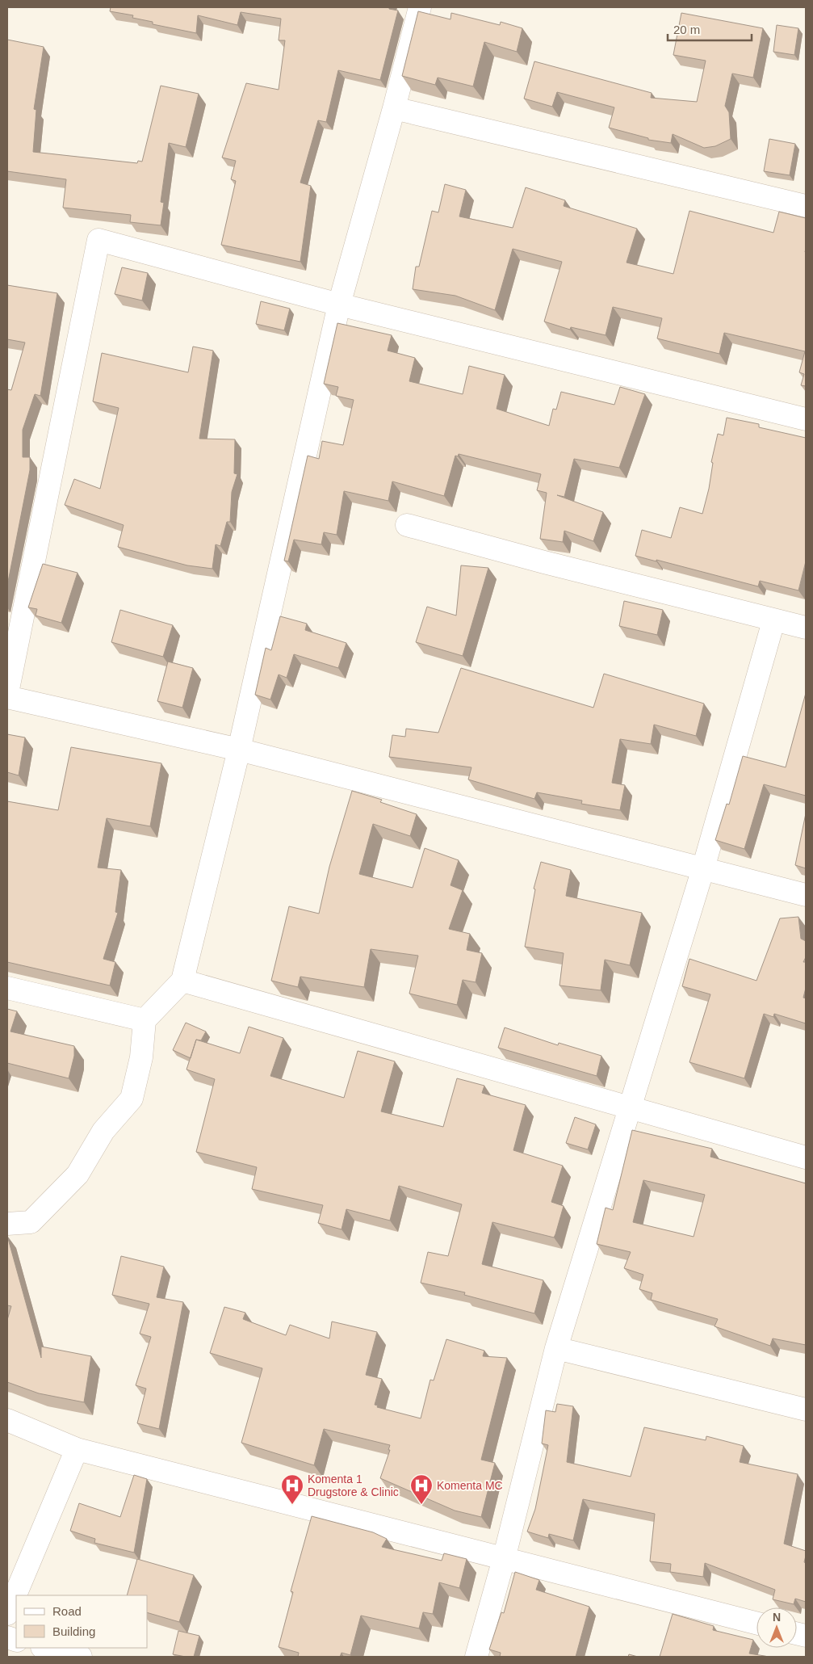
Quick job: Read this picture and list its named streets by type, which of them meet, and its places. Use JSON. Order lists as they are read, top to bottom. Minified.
{"places":{"hospital":["Komenta 1 Drugstore & Clinic","Komenta MC"]},"legend":["Road","Building"],"scale_bar":"20 m","north":"top"}
